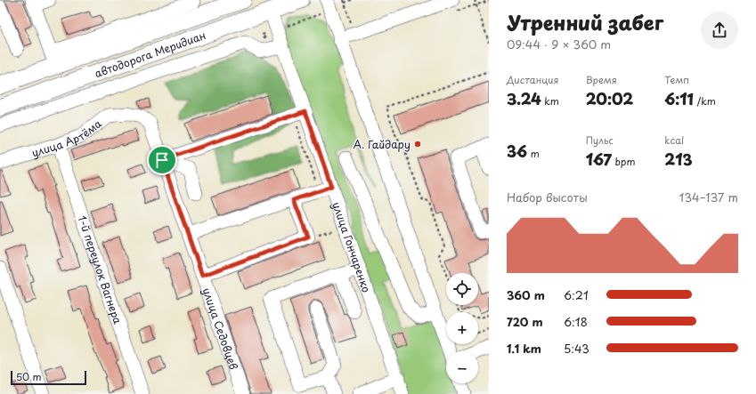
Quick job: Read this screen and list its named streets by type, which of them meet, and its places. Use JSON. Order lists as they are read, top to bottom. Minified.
{"streets":{"main road":["автодорога Меридиан"],"street":["улица Артёма","улица Гончаренко","1-й переулок Вагнера","улица Седовцев"]},"crossings":[["автодорога Меридиан","улица Гончаренко"],["улица Артёма","1-й переулок Вагнера"],["улица Артёма","улица Седовцев"]],"places":["А. Гайдару"],"scale_bar":"50 m","page":{"heading":["Утренний забег","09:44 · 9 × 360 m"],"stats":[["Дистанция","3.24 km"],["Время","20:02"],["Темп","6:11 /km"],["36 m"],["Пульс","167 bpm"],["kcal","213"]],"chart":["Набор высоты","134–137 m"],"map_buttons":["+","−"],"list":[{"name":"360 m","note":"6:21"},{"name":"720 m","note":"6:18"},{"name":"1.1 km","note":"5:43"}],"scale":"50 m"}}
